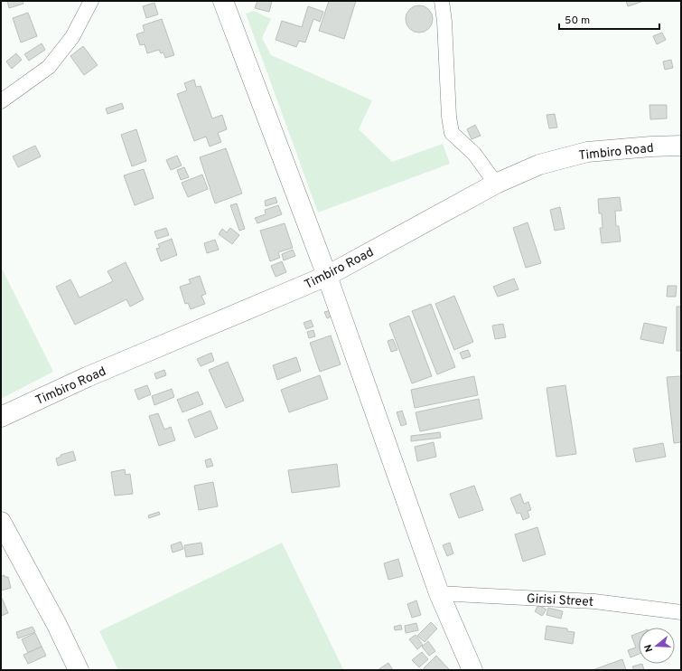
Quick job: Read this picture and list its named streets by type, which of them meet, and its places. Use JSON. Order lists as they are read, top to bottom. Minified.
{"streets":{"main road":["Timbiro Road"],"street":["Girisi Street"]},"scale_bar":"50 m","north":"left"}
